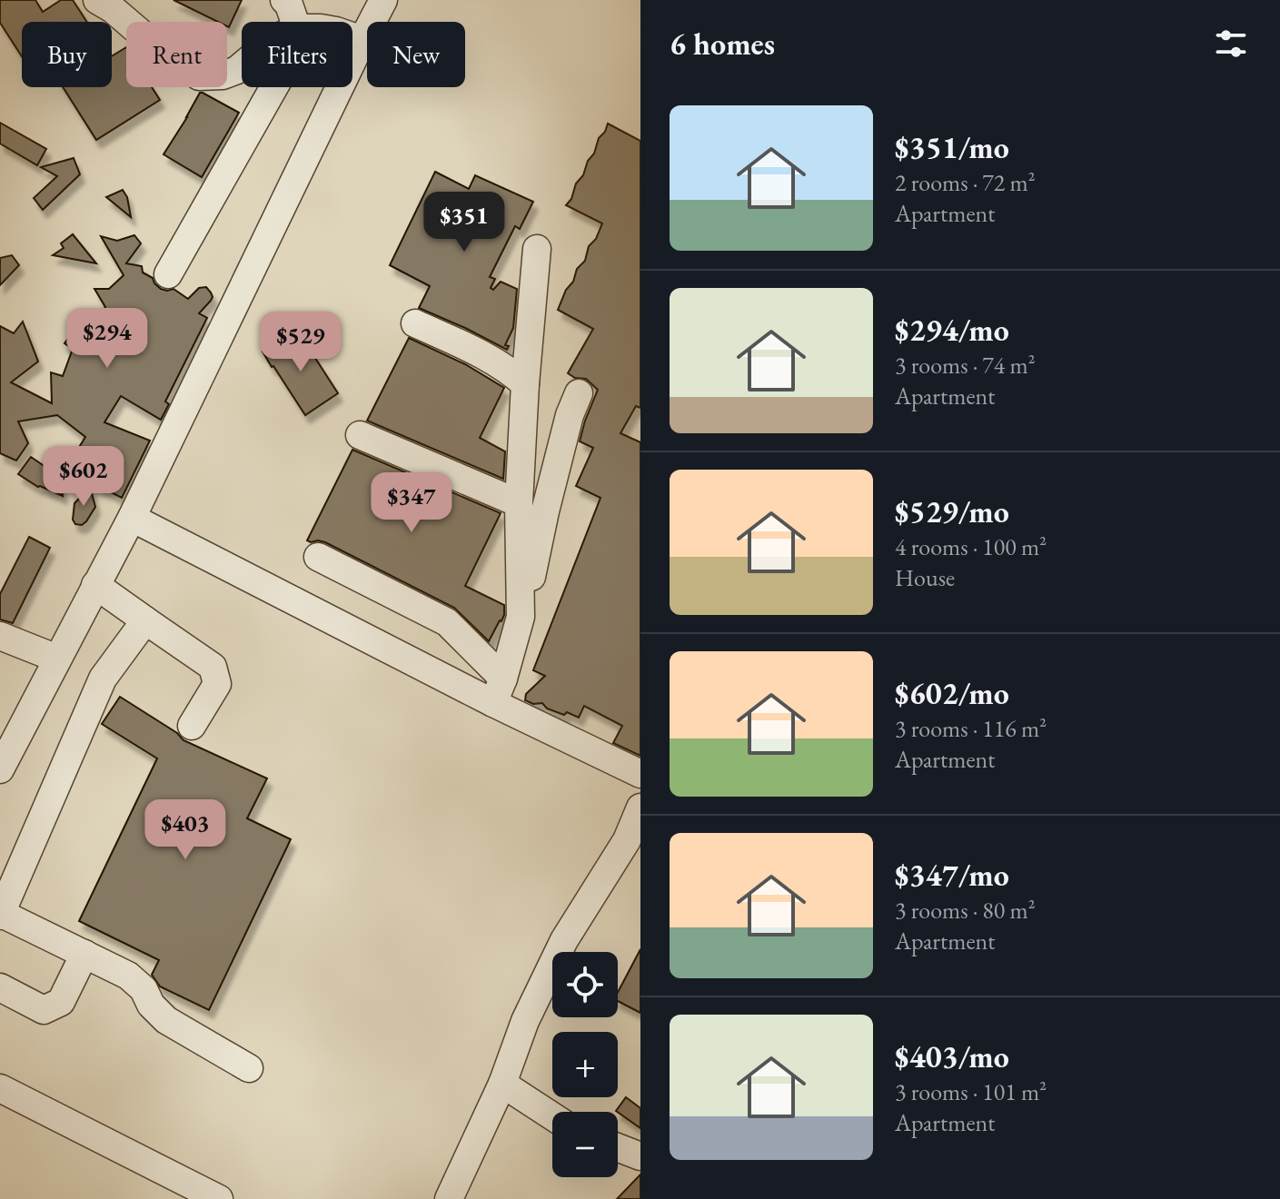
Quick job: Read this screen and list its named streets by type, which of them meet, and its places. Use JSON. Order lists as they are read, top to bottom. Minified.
{"page":{"heading":"6 homes","chip":["Buy","Rent","Filters","New"],"list":[{"name":"$351/mo","note":"2 rooms · 72 m² · Apartment"},{"name":"$294/mo","note":"3 rooms · 74 m² · Apartment"},{"name":"$529/mo","note":"4 rooms · 100 m² · House"},{"name":"$602/mo","note":"3 rooms · 116 m² · Apartment"},{"name":"$347/mo","note":"3 rooms · 80 m² · Apartment"},{"name":"$403/mo","note":"3 rooms · 101 m² · Apartment"}],"price":["$351","$294","$529","$602","$347","$403"],"map_buttons":["+","−"]}}
